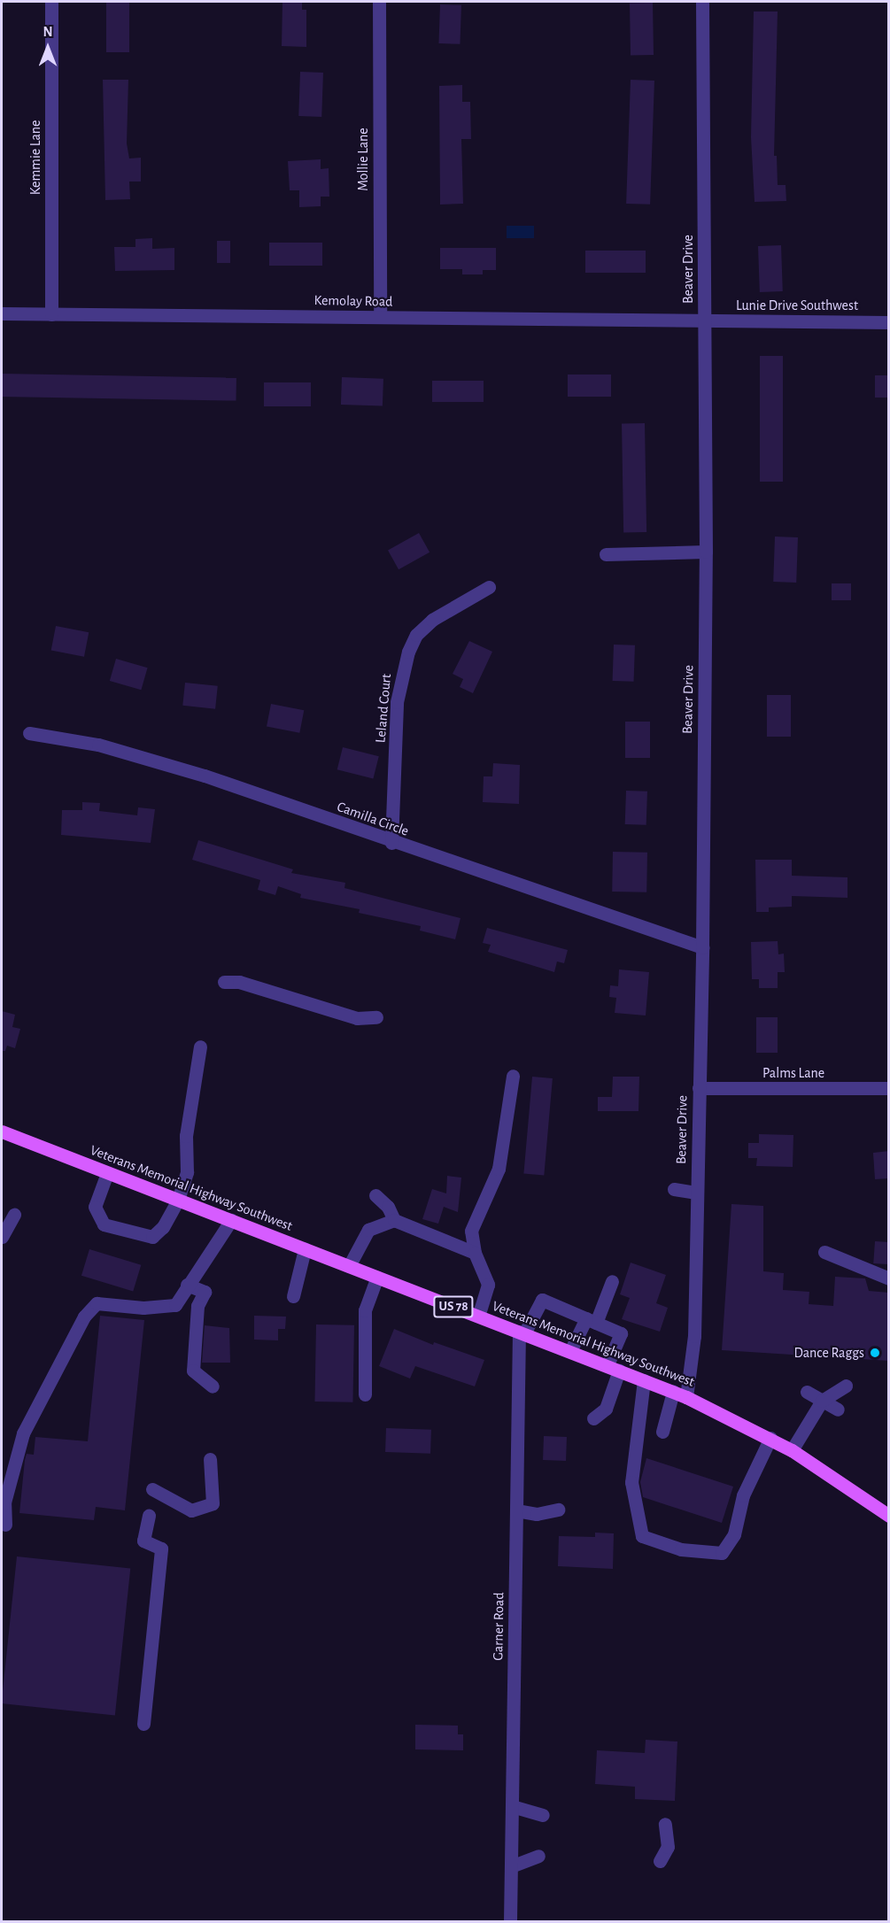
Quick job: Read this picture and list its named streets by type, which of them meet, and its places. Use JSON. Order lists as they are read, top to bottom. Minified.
{"streets":{"main road":["Veterans Memorial Highway Southwest","US 78"],"street":["Kemmie Lane","Mollie Lane","Beaver Drive","Kemolay Road","Lunie Drive Southwest","Leland Court","Camilla Circle","Palms Lane","Garner Road"]},"crossings":[["Kemmie Lane","Kemolay Road"],["Mollie Lane","Kemolay Road"],["Beaver Drive","Kemolay Road"],["Beaver Drive","Lunie Drive Southwest"],["Beaver Drive","Camilla Circle"],["Beaver Drive","Palms Lane"],["Beaver Drive","Veterans Memorial Highway Southwest"],["Kemolay Road","Lunie Drive Southwest"],["Leland Court","Camilla Circle"],["Veterans Memorial Highway Southwest","Garner Road"]],"places":["Dance Raggs"],"north":"top"}
